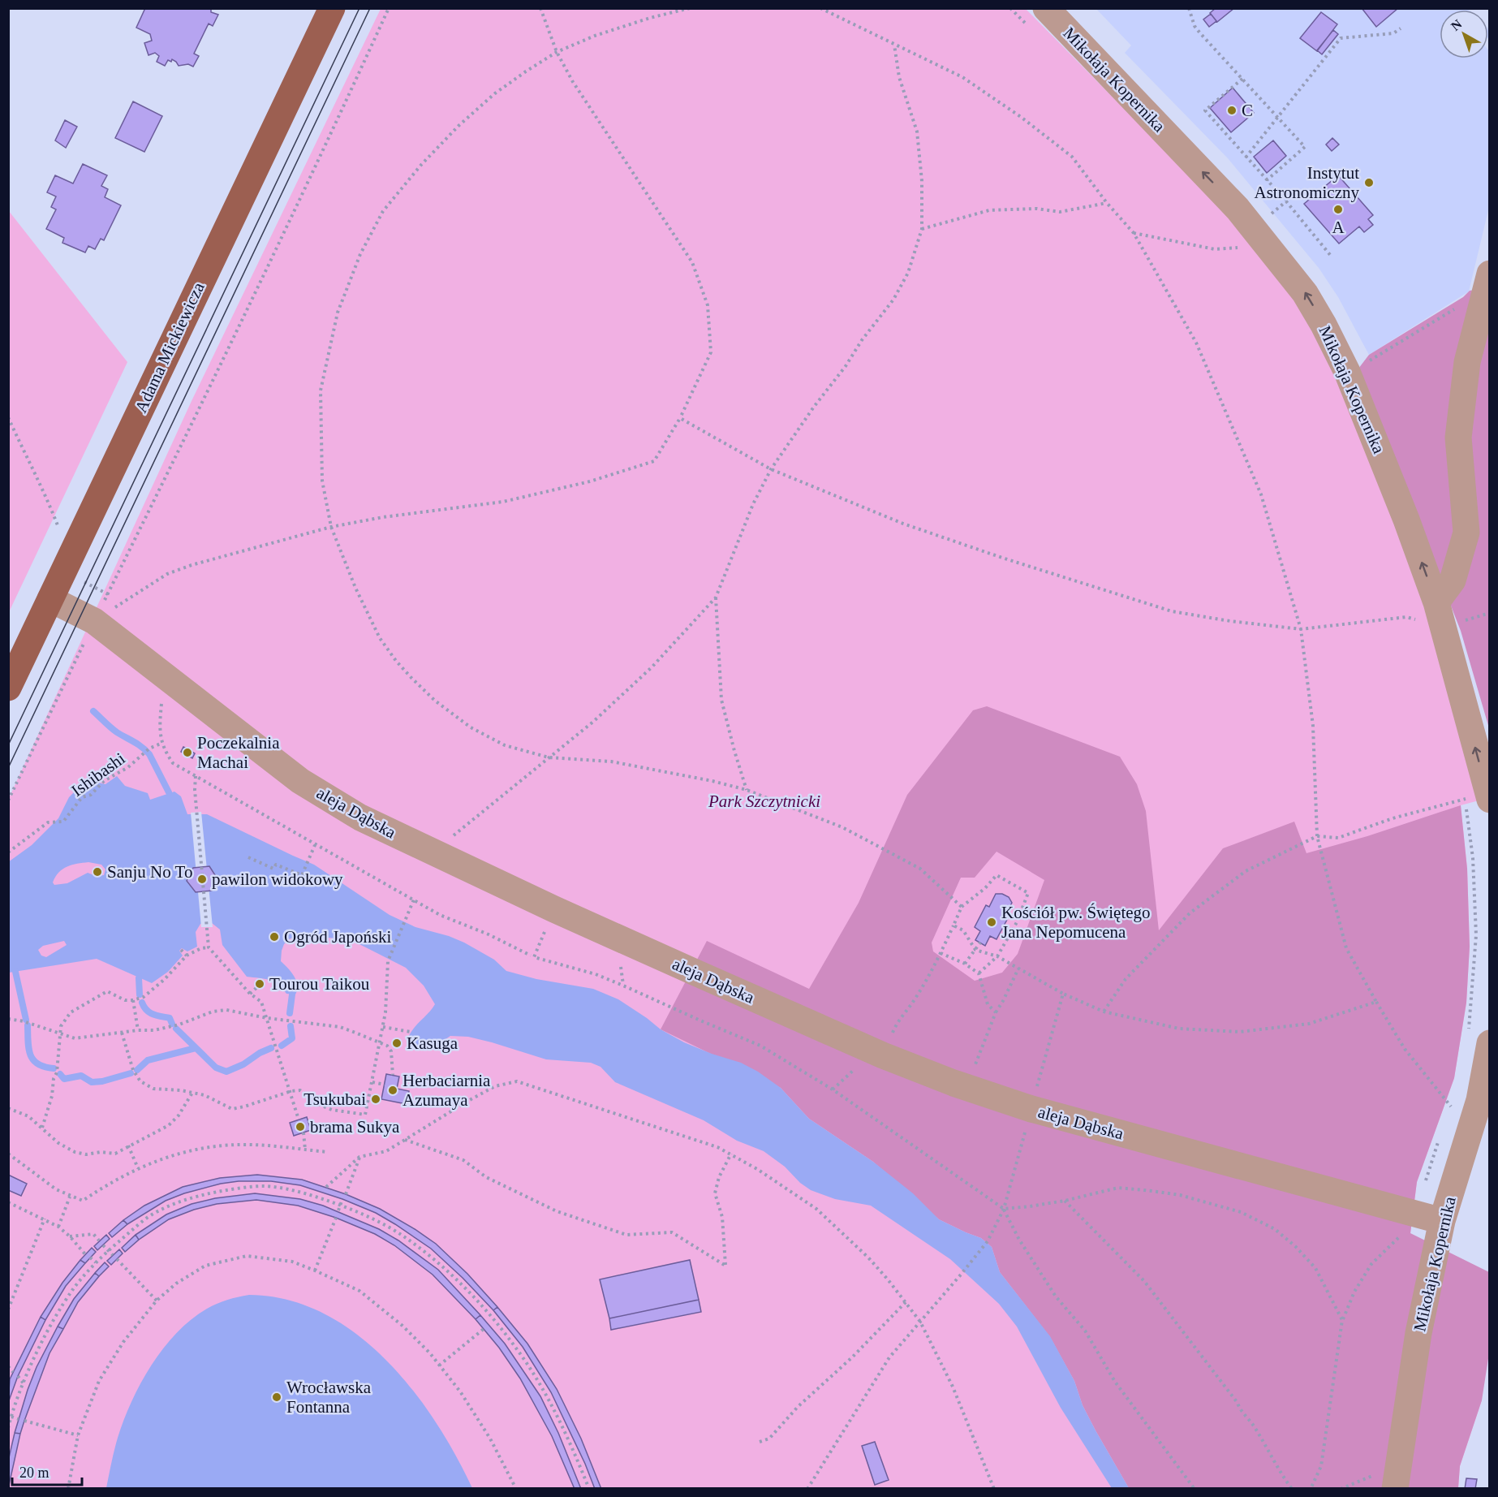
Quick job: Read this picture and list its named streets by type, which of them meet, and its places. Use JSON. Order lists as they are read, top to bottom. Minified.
{"streets":{"main road":["Adama Mickiewicza"],"street":["Mikołaja Kopernika","aleja Dąbska"],"path":["Ishibashi"]},"crossings":[["Mikołaja Kopernika","aleja Dąbska"],["Adama Mickiewicza","aleja Dąbska"]],"one_way":["Mikołaja Kopernika"],"parks":["Park Szczytnicki"],"places":["C","Instytut Astronomiczny","A","Poczekalnia Machai","Sanju No To","pawilon widokowy","Kościół pw. Świętego Jana Nepomucena","Ogród Japoński","Tourou Taikou","Kasuga","Herbaciarnia Azumaya","Tsukubai","brama Sukya","Wrocławska Fontanna"],"scale_bar":"20 m","north":"top left"}
